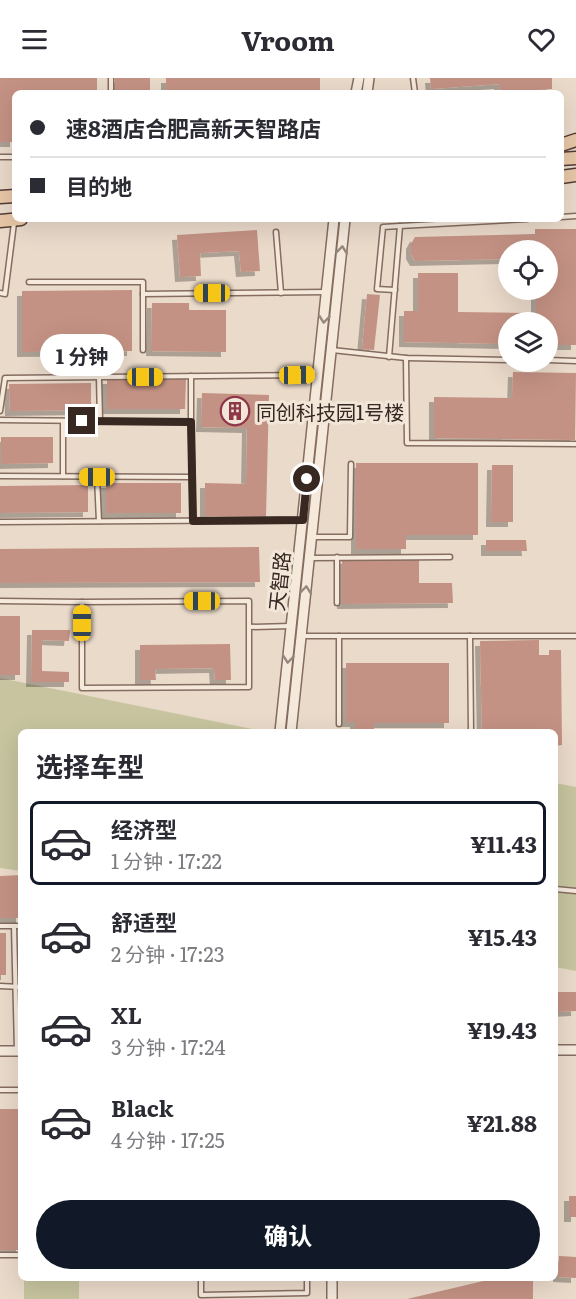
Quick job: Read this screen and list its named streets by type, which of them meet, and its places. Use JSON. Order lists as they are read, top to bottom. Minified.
{"streets":{"street":["天智路"]},"places":{"building":["同创科技园1号楼"]},"page":{"header":"Vroom","banner":["速8酒店合肥高新天智路店","目的地"],"bubble":"1 分钟","heading":"选择车型","list":[{"name":"经济型","note":"1 分钟 · 17:22","value":"¥11.43"},{"name":"舒适型","note":"2 分钟 · 17:23","value":"¥15.43"},{"name":"XL","note":"3 分钟 · 17:24","value":"¥19.43"},{"name":"Black","note":"4 分钟 · 17:25","value":"¥21.88"}],"buttons":"确认"}}
